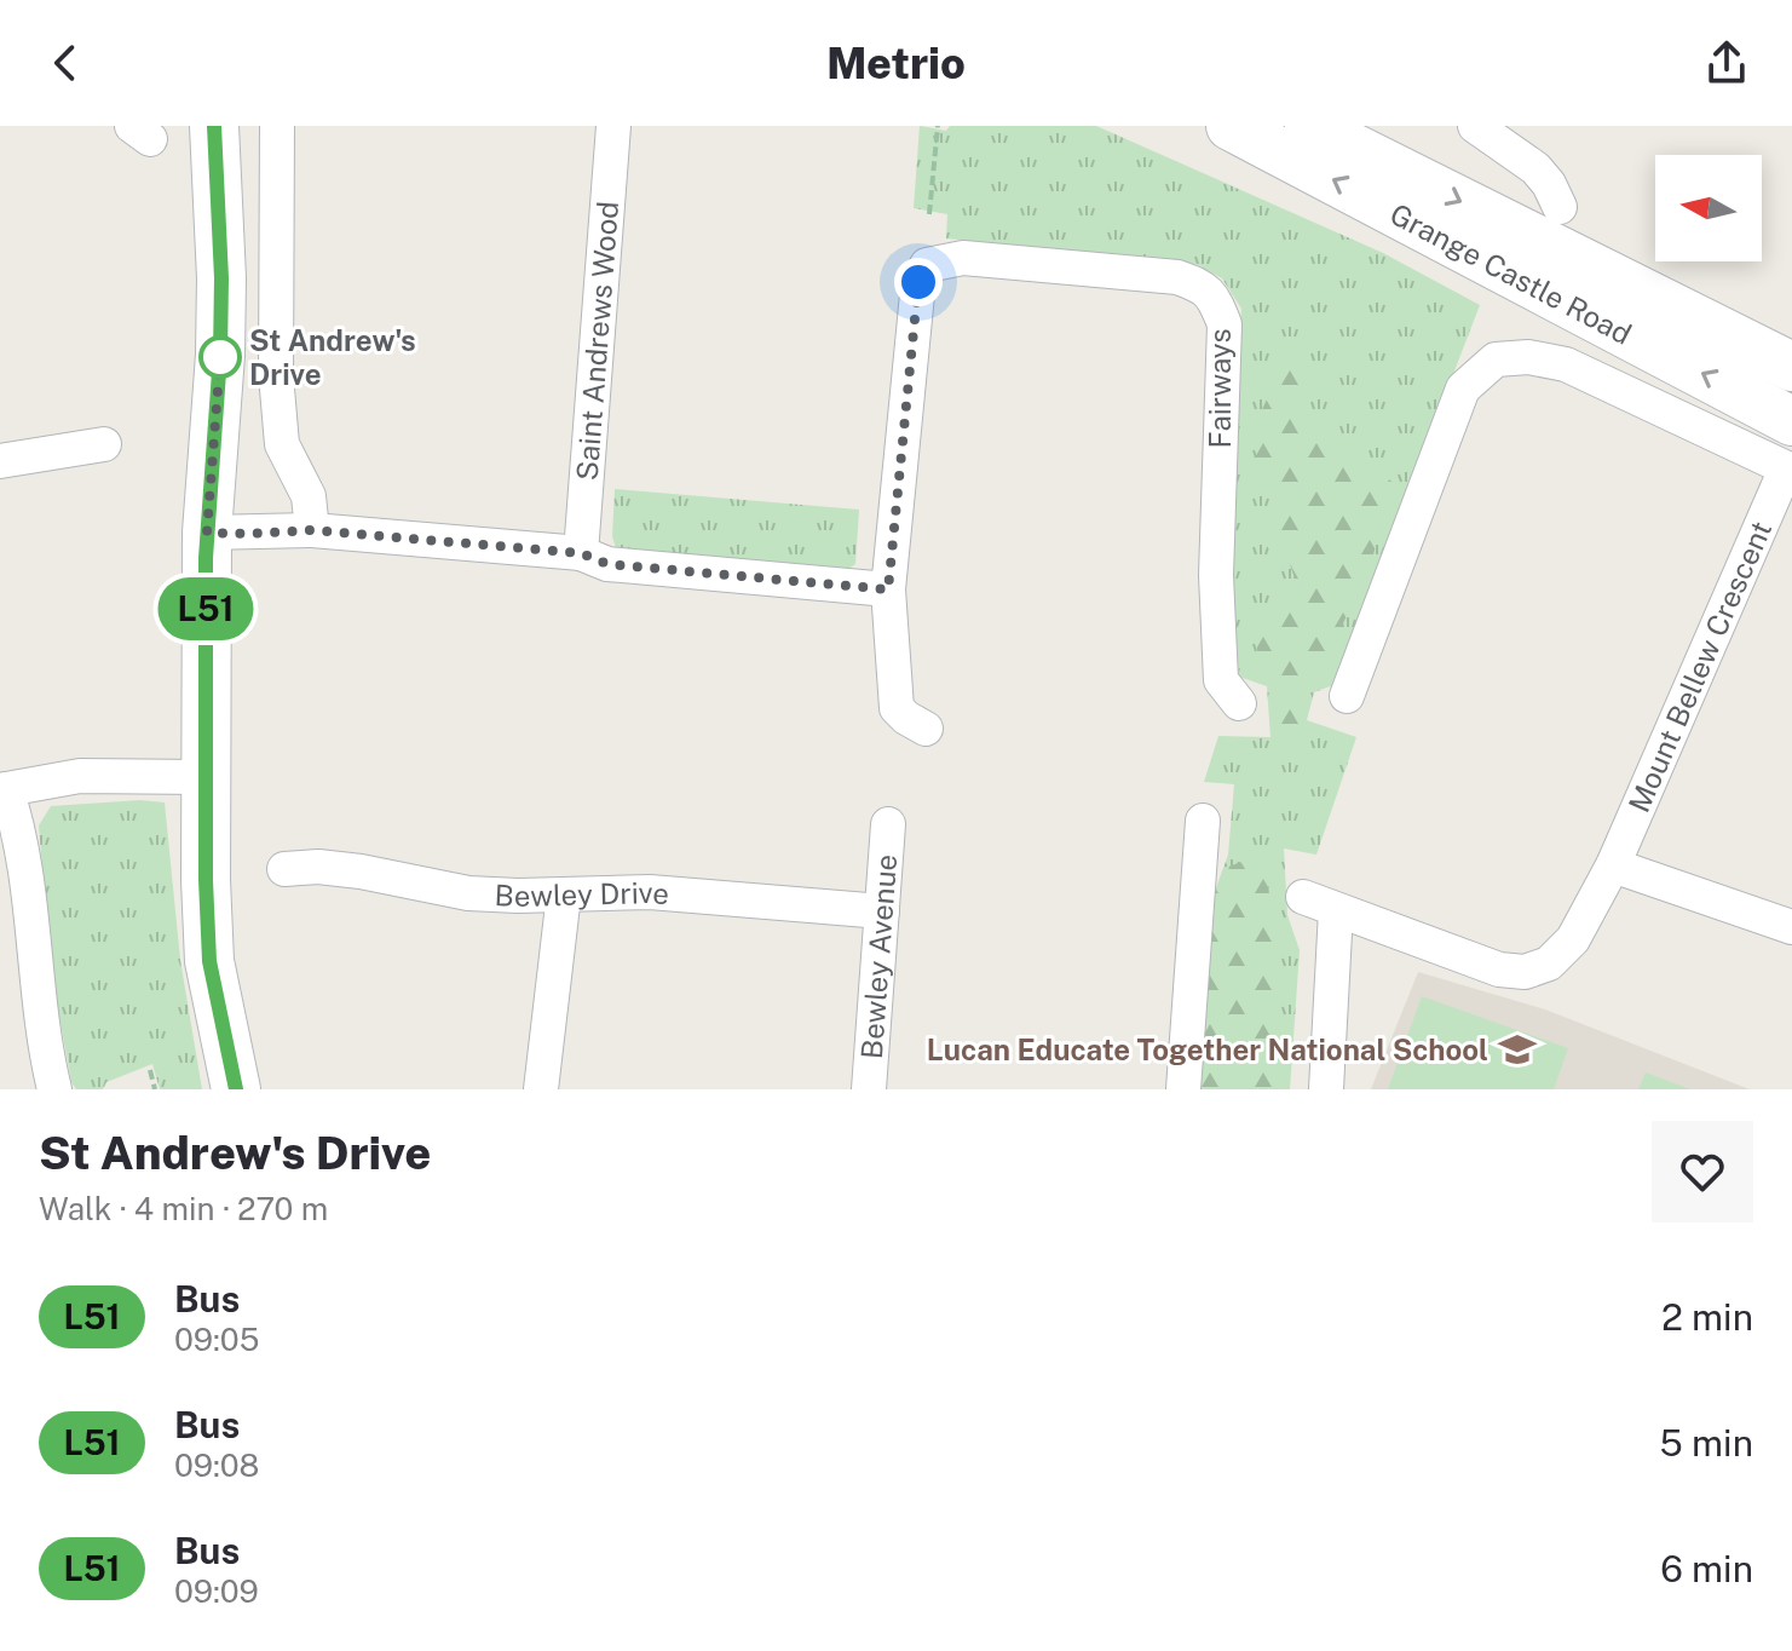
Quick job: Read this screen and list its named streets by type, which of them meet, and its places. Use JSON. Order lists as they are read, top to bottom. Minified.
{"streets":{"street":["Grange Castle Road","Saint Andrews Wood","Fairways","Mount Bellew Crescent","Bewley Drive","Bewley Avenue"]},"crossings":[["Bewley Drive","Bewley Avenue"]],"places":{"other":["St Andrew's Drive"],"school or university":["Lucan Educate Together National School"]},"lines":["bus line L51"],"north":"left","page":{"header":"Metrio","on_map":"L51","heading":["St Andrew's Drive","Walk · 4 min · 270 m"],"list":[{"mark":"L51","name":"Bus","note":"09:05","value":"2 min"},{"mark":"L51","name":"Bus","note":"09:08","value":"5 min"},{"mark":"L51","name":"Bus","note":"09:09","value":"6 min"}]}}
